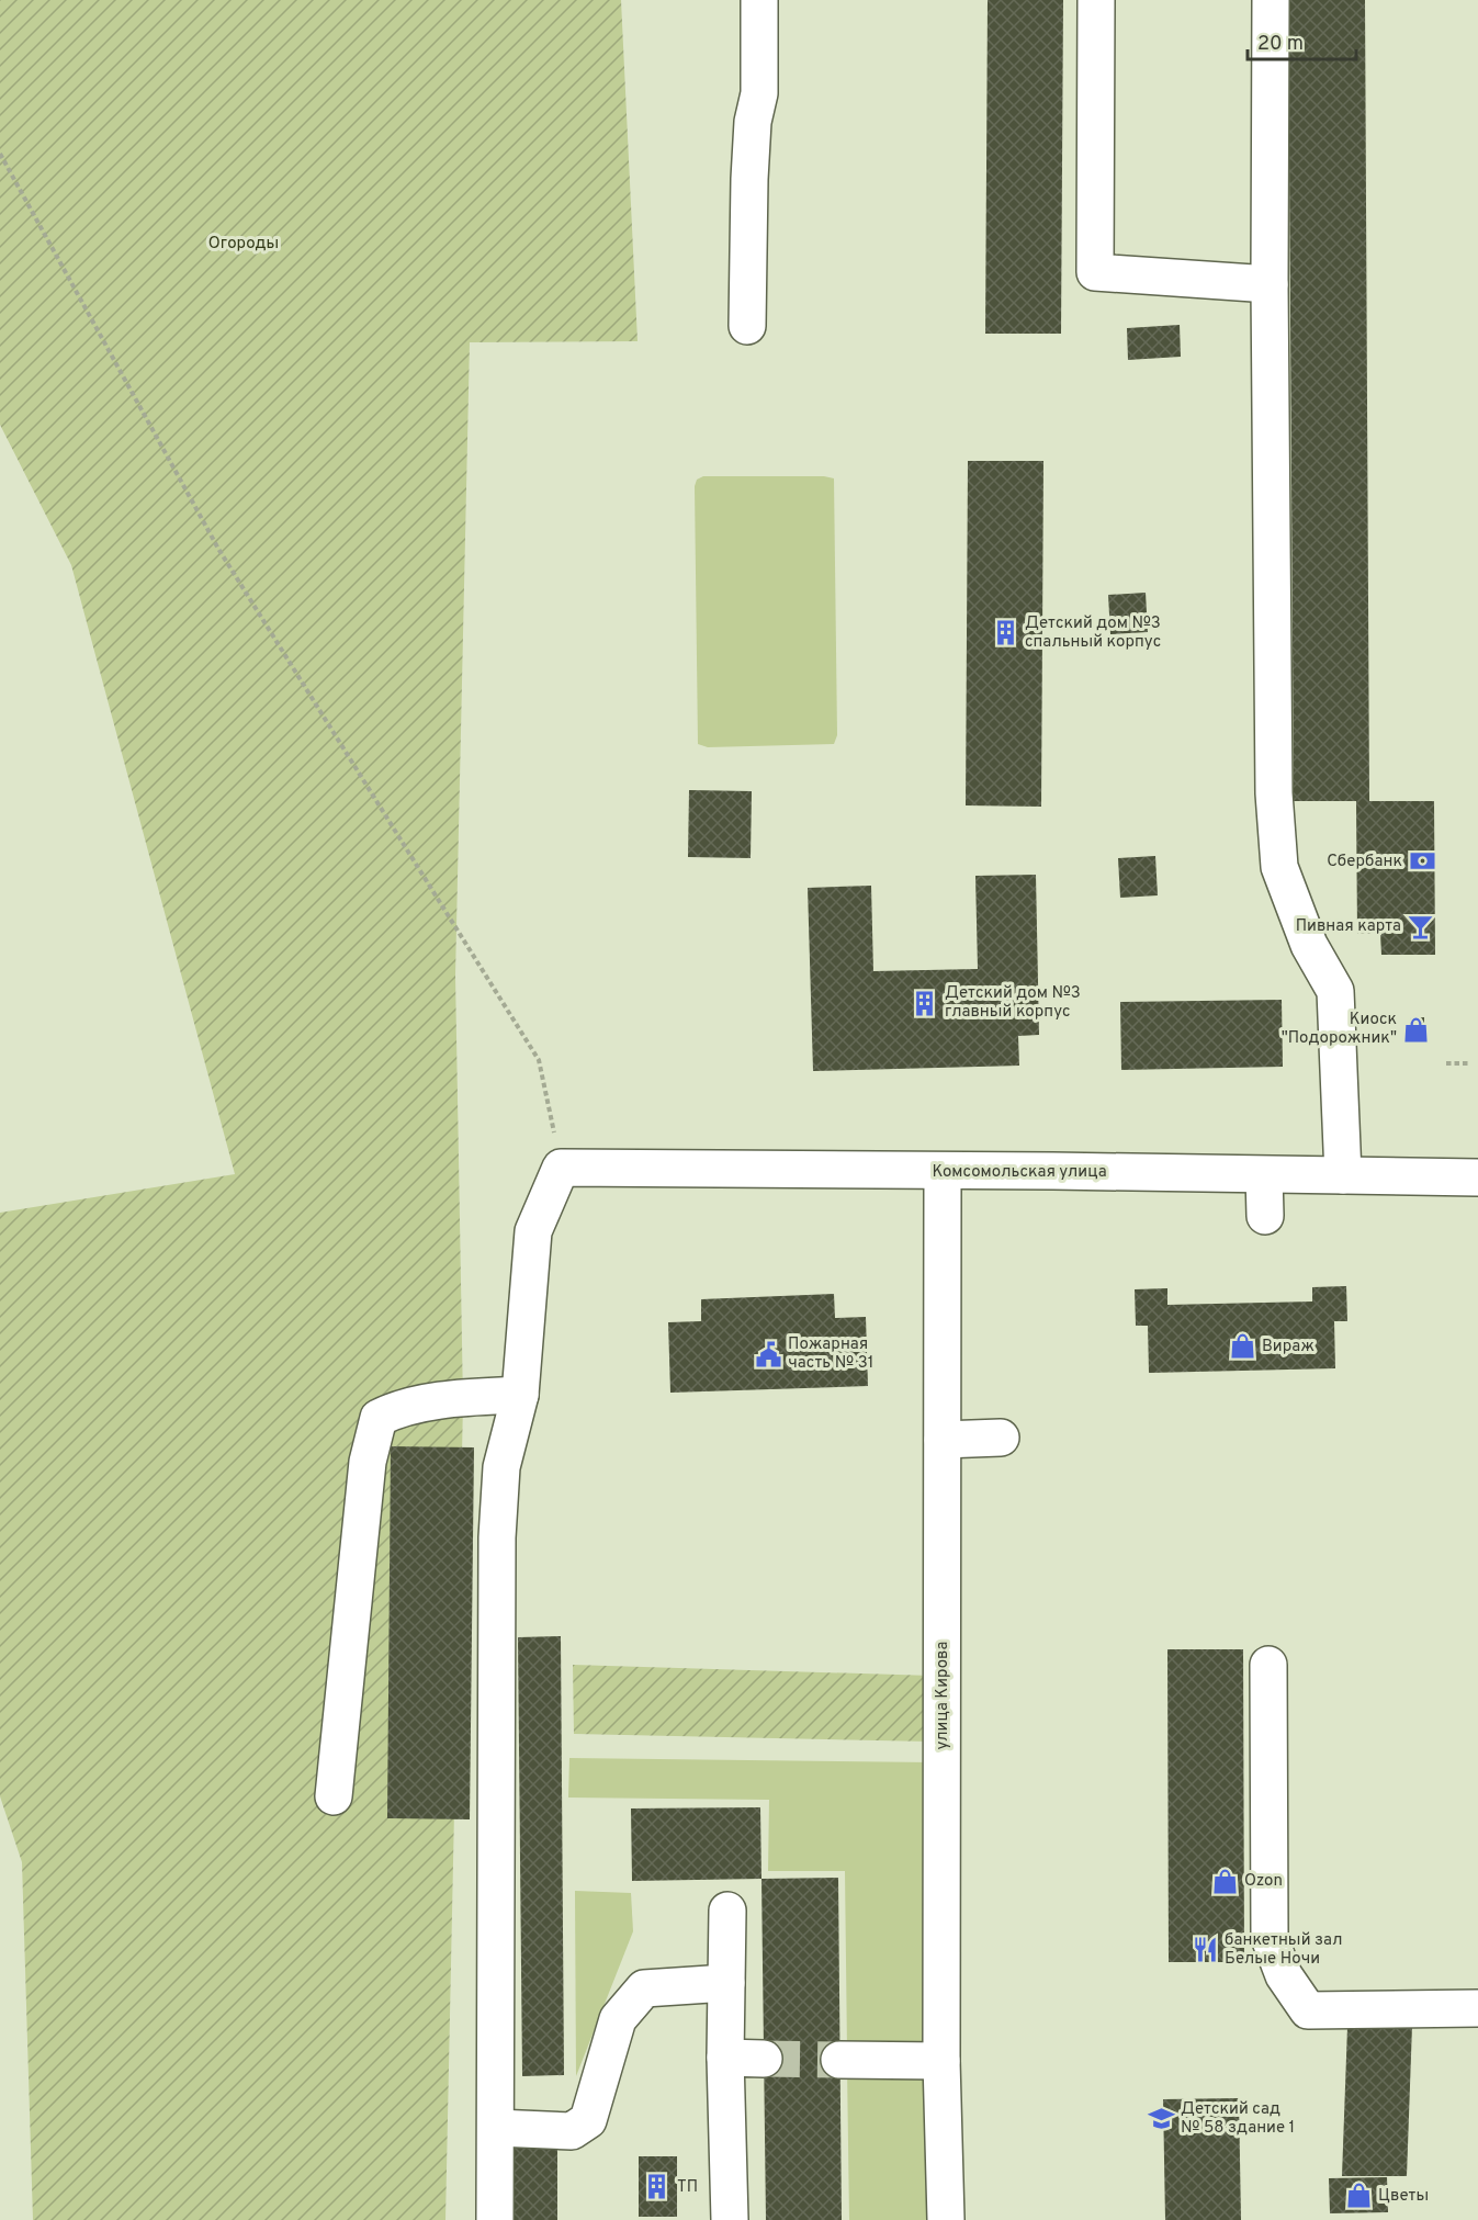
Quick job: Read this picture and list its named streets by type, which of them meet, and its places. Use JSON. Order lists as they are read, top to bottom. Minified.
{"streets":{"street":["Комсомольская улица","улица Кирова"]},"crossings":[["Комсомольская улица","улица Кирова"]],"parks":["Огороды"],"places":{"building":["Детский дом №3 спальный корпус","Детский дом №3 главный корпус","ТП"],"bank":["Сбербанк"],"bar":["Пивная карта"],"shop":["Киоск \"Подорожник\"","Вираж","Ozon","Цветы"],"public building":["Пожарная часть № 31"],"restaurant":["банкетный зал Белые Ночи"],"school or university":["Детский сад № 58 здание 1"]},"scale_bar":"20 m"}
